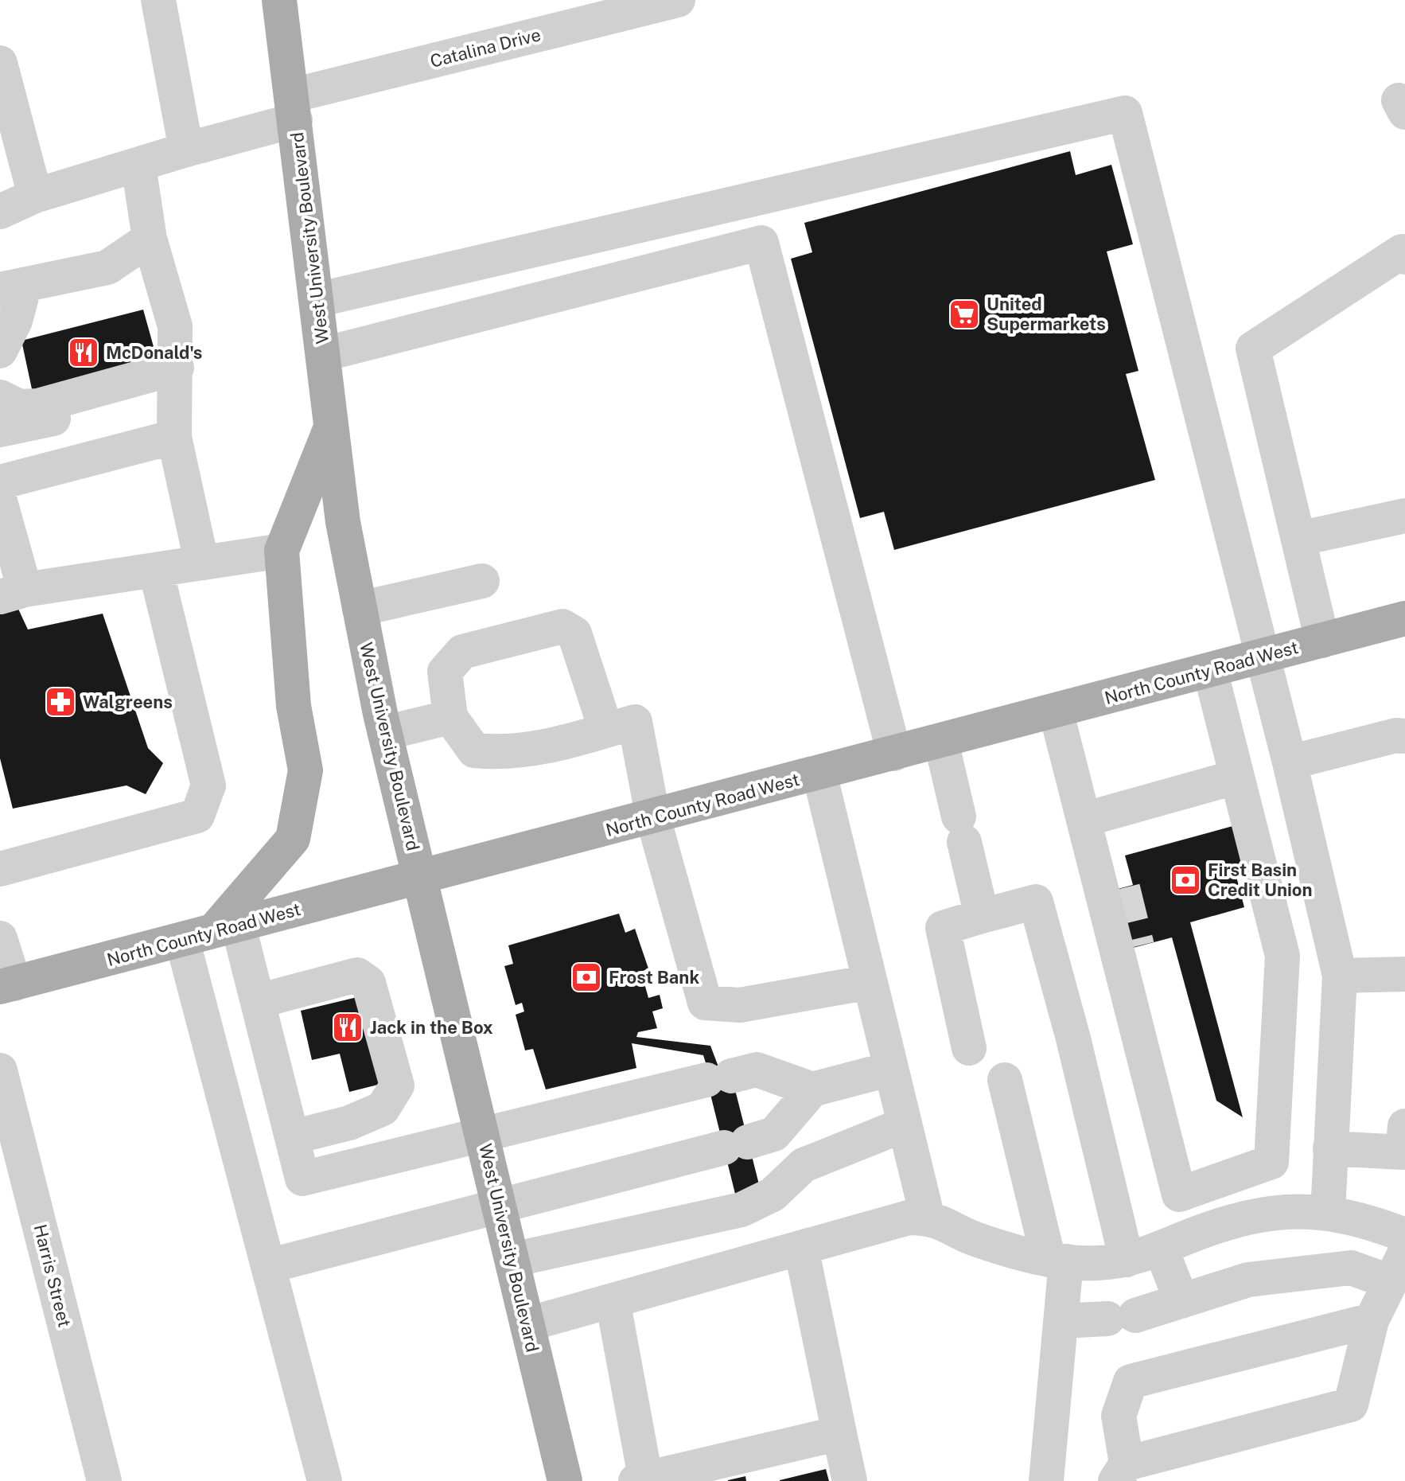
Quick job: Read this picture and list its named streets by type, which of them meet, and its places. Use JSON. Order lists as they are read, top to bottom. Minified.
{"streets":{"main road":["West University Boulevard","North County Road West"],"street":["Catalina Drive","Harris Street"]},"crossings":[["Catalina Drive","West University Boulevard"],["West University Boulevard","North County Road West"]],"places":{"supermarket":["United Supermarkets"],"restaurant":["McDonald's","Jack in the Box"],"pharmacy":["Walgreens"],"bank":["First Basin Credit Union","Frost Bank"]}}
